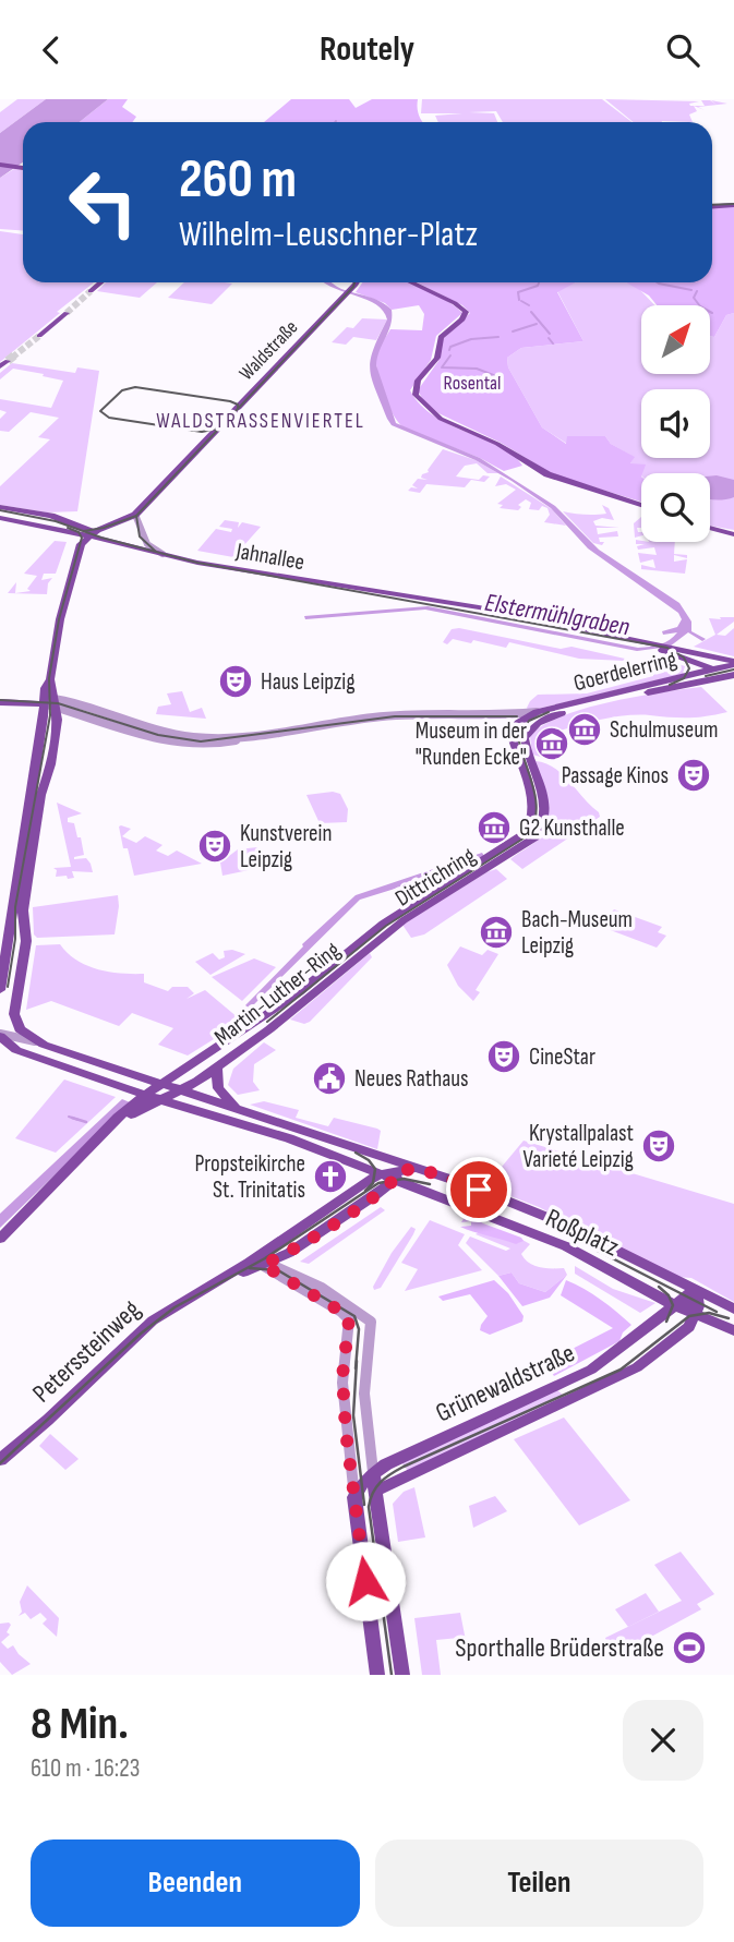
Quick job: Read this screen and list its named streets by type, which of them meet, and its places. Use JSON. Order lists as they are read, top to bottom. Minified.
{"streets":{"main road":["Waldstraße","Jahnallee","Goerdelerring","Dittrichring","Martin-Luther-Ring","Roßplatz","Peterssteinweg","Grünewaldstraße"]},"crossings":[["Waldstraße","Jahnallee"],["Goerdelerring","Dittrichring"],["Dittrichring","Martin-Luther-Ring"],["Roßplatz","Grünewaldstraße"]],"districts":["WALDSTRASSENVIERTEL"],"water":["Elstermühlgraben"],"parks":["Rosental"],"places":{"theatre":["Haus Leipzig","Passage Kinos","Kunstverein Leipzig","CineStar","Krystallpalast Varieté Leipzig"],"museum":["Schulmuseum","Museum in der \"Runden Ecke\"","G2 Kunsthalle","Bach-Museum Leipzig"],"public building":["Neues Rathaus"],"church":["Propsteikirche St. Trinitatis"],"sports":["Sporthalle Brüderstraße"]},"north":"top right","page":{"header":"Routely","turn":["260 m","Wilhelm-Leuschner-Platz"],"heading":["8 Min.","610 m · 16:23"],"buttons":["Beenden","Teilen"]}}
